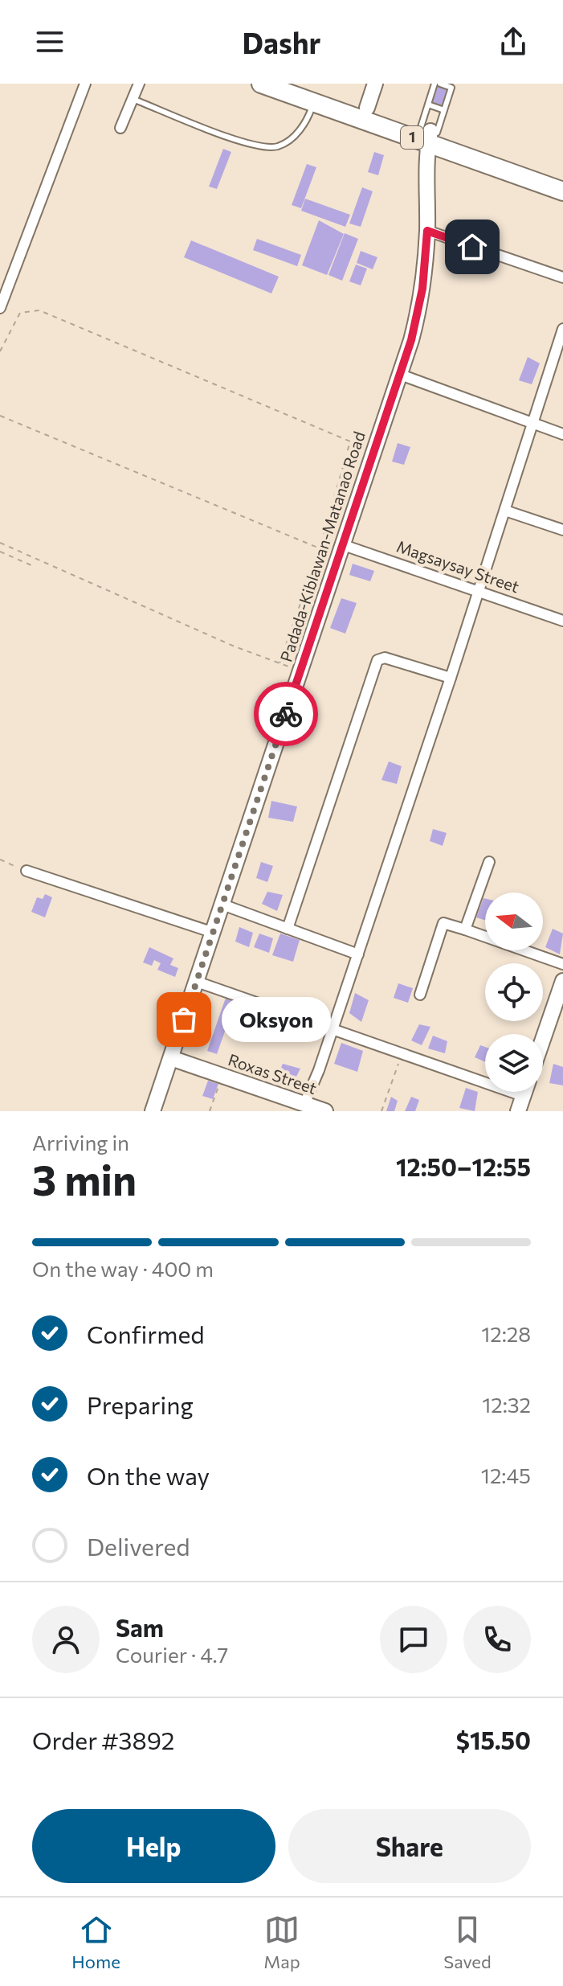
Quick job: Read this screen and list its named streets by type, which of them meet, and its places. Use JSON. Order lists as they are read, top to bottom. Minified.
{"streets":{"highway":["1"],"main road":["Padada-Kiblawan-Matanao Road","Roxas Street"],"street":["Magsaysay Street"]},"crossings":[["1","Padada-Kiblawan-Matanao Road"],["Padada-Kiblawan-Matanao Road","Magsaysay Street"],["Padada-Kiblawan-Matanao Road","Roxas Street"]],"places":["Oksyon"],"north":"left","page":{"header":"Dashr","bubble":"Oksyon","heading":["3 min","Arriving in","12:50–12:55"],"panel":["Sam","Courier · 4.7","Order #3892","$15.50"],"bar":"On the way · 400 m","list":[["Confirmed","12:28"],["Preparing","12:32"],["On the way","12:45"],"Delivered"],"buttons":["Help","Share"],"tabs":["Home","Map","Saved"]}}
